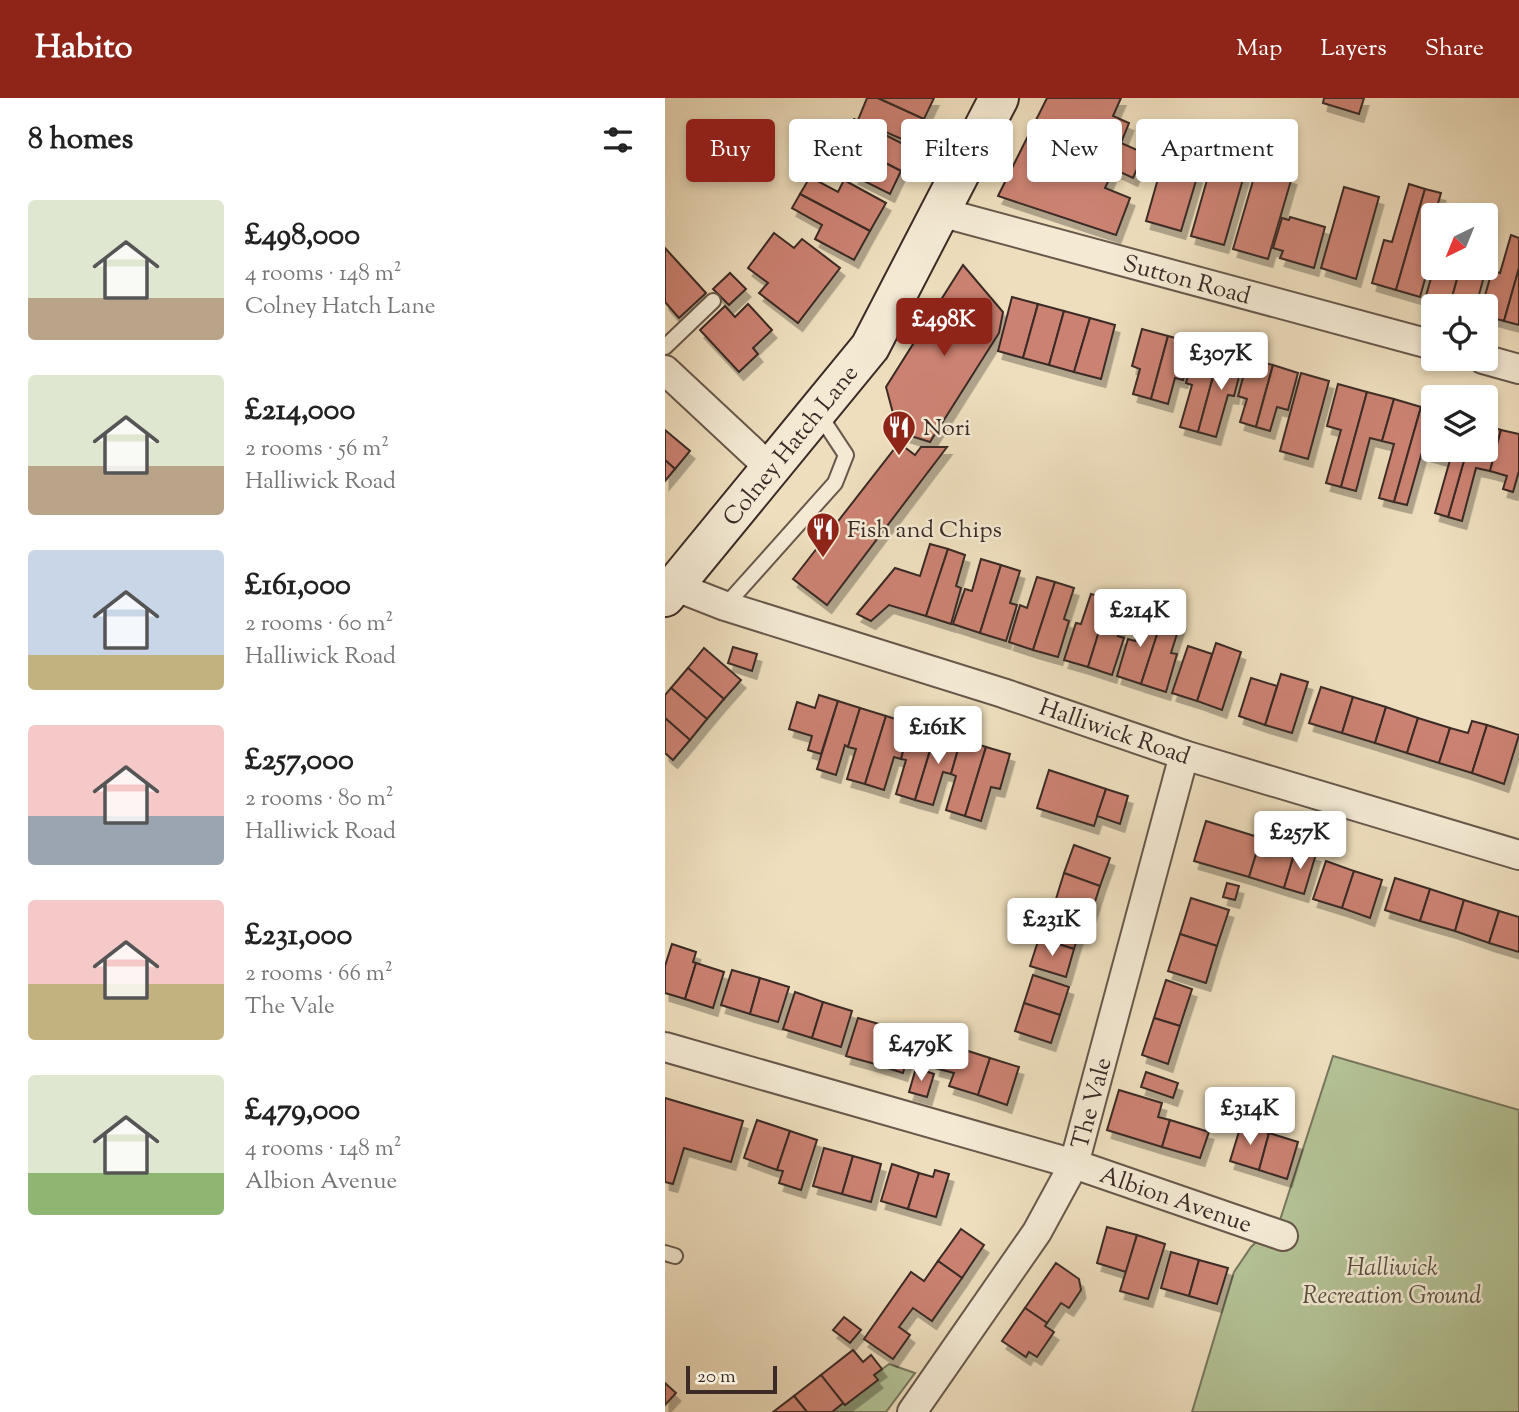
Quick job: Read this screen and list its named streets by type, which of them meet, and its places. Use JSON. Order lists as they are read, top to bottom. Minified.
{"streets":{"main road":["Colney Hatch Lane"],"street":["Sutton Road","Halliwick Road","The Vale","Albion Avenue"]},"crossings":[["Sutton Road","Colney Hatch Lane"],["Colney Hatch Lane","Halliwick Road"],["Halliwick Road","The Vale"],["The Vale","Albion Avenue"]],"parks":["Halliwick Recreation Ground"],"places":{"restaurant":["Nori","Fish and Chips"]},"scale_bar":"20 m","north":"bottom left","page":{"header":"Habito","nav":["Map","Layers","Share"],"heading":"8 homes","chip":["Buy","Rent","Filters","New","Apartment"],"list":[{"name":"£498,000","note":"4 rooms · 148 m² · Colney Hatch Lane"},{"name":"£214,000","note":"2 rooms · 56 m² · Halliwick Road"},{"name":"£161,000","note":"2 rooms · 60 m² · Halliwick Road"},{"name":"£257,000","note":"2 rooms · 80 m² · Halliwick Road"},{"name":"£231,000","note":"2 rooms · 66 m² · The Vale"},{"name":"£479,000","note":"4 rooms · 148 m² · Albion Avenue"}],"price":["£498K","£307K","£214K","£161K","£257K","£231K","£479K","£314K"],"scale":"20 m"}}
